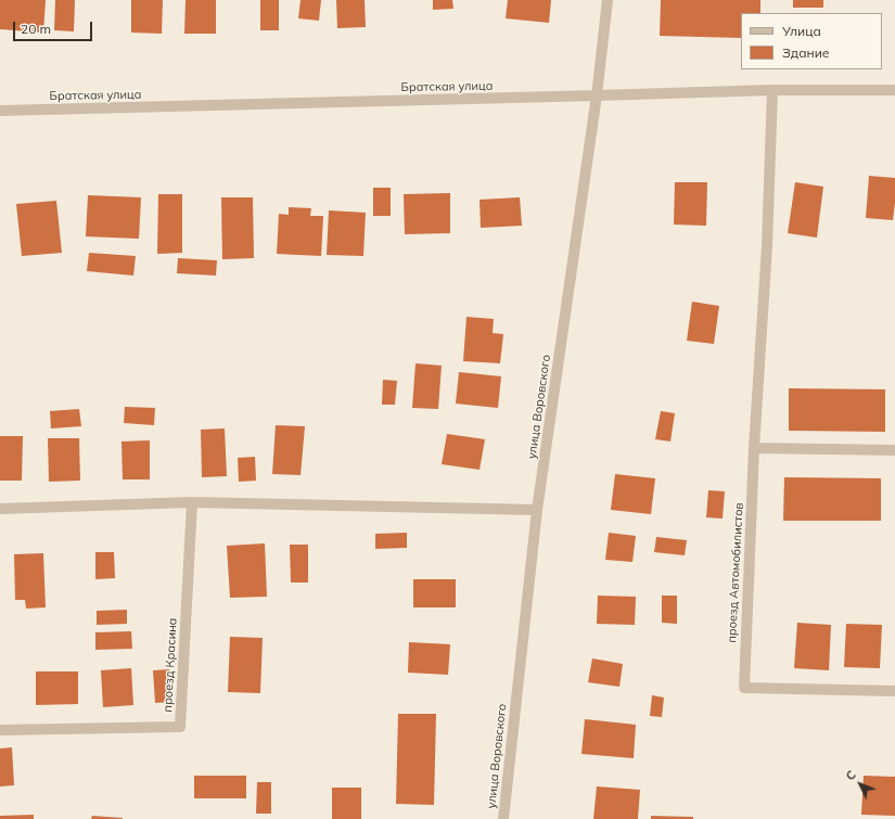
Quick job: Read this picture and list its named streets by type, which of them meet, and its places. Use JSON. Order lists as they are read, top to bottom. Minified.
{"streets":{"street":["Братская улица","улица Воровского","проезд Автомобилистов","проезд Красина"]},"crossings":[["Братская улица","улица Воровского"]],"legend":["Улица","Здание"],"scale_bar":"20 m","north":"top left"}
